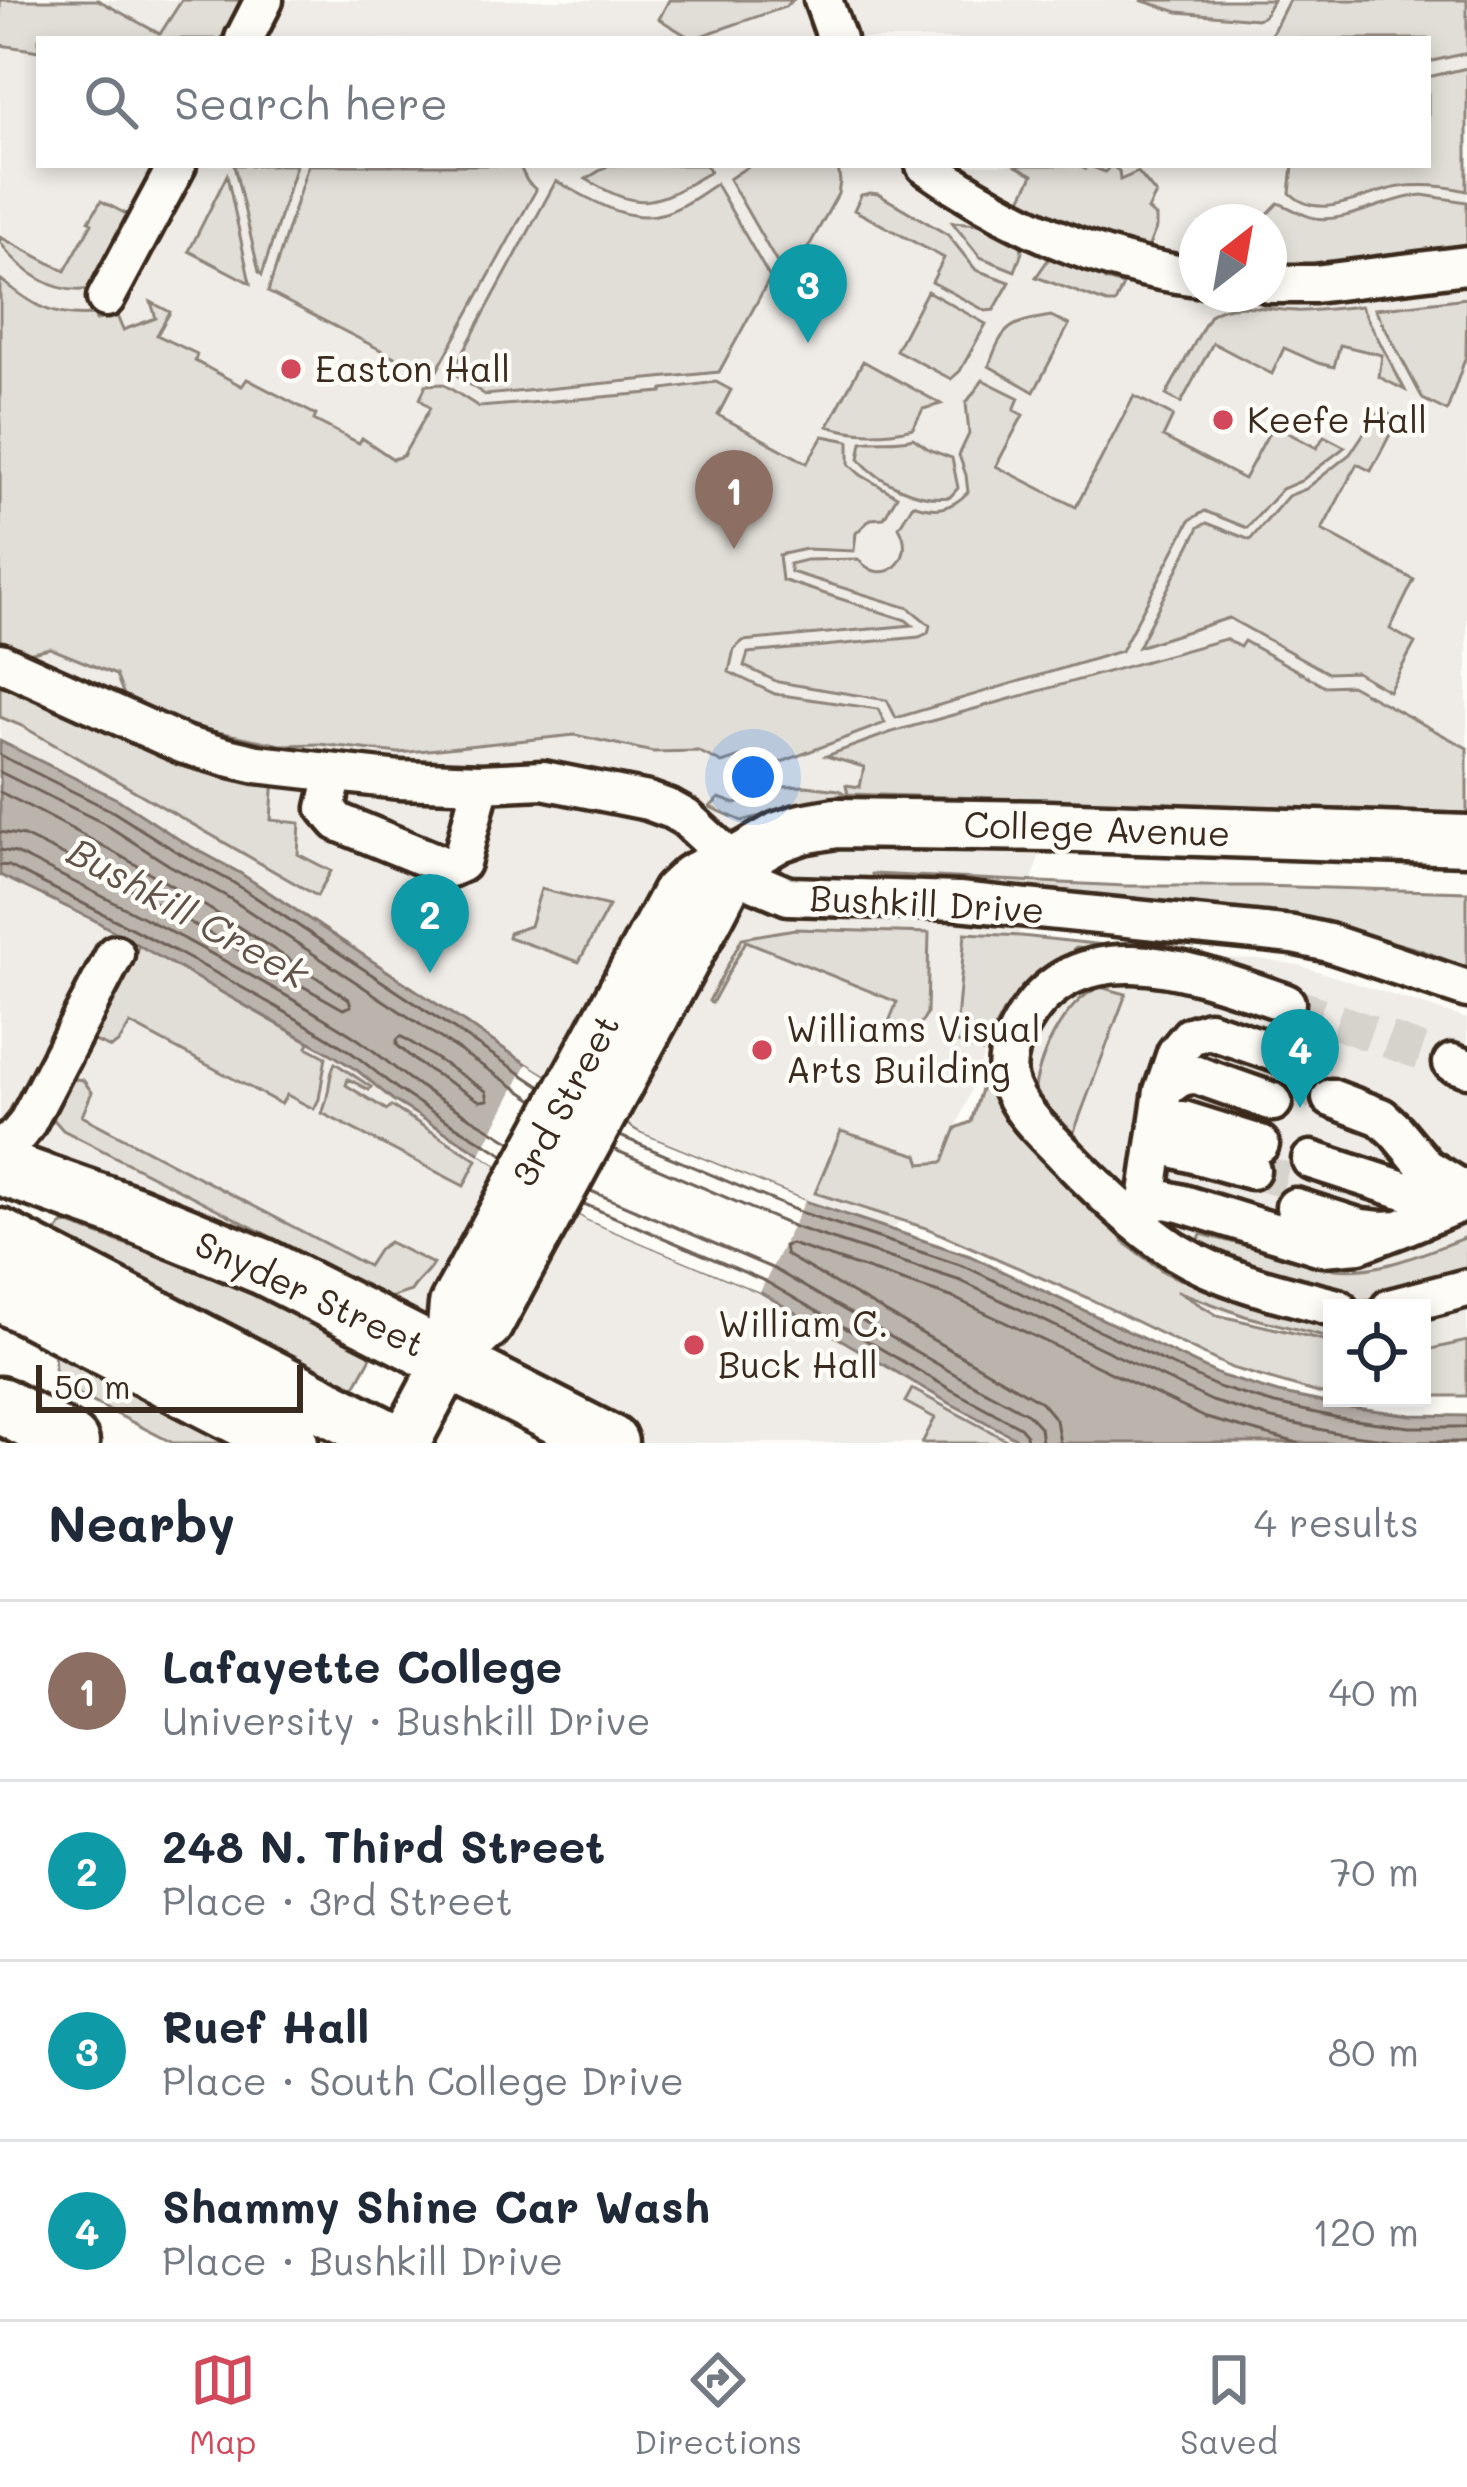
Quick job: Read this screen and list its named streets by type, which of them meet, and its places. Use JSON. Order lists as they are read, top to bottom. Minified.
{"streets":{"highway":["Snyder Street"],"main road":["College Avenue","3rd Street"],"street":["Bushkill Drive"]},"crossings":[["College Avenue","Bushkill Drive"],["College Avenue","3rd Street"],["Bushkill Drive","3rd Street"],["3rd Street","Snyder Street"]],"water":["Bushkill Creek"],"places":["Easton Hall","Keefe Hall","Williams Visual Arts Building","William C. Buck Hall"],"scale_bar":"50 m","north":"top right","page":{"search":"Search here","pins":["3","1","2","4"],"scale":"50 m","heading":["Nearby","4 results"],"list":[{"mark":"1","name":"Lafayette College","note":"University · Bushkill Drive","value":"40 m"},{"mark":"2","name":"248 N. Third Street","note":"Place · 3rd Street","value":"70 m"},{"mark":"3","name":"Ruef Hall","note":"Place · South College Drive","value":"80 m"},{"mark":"4","name":"Shammy Shine Car Wash","note":"Place · Bushkill Drive","value":"120 m"}],"nav":["Map","Directions","Saved"]}}
